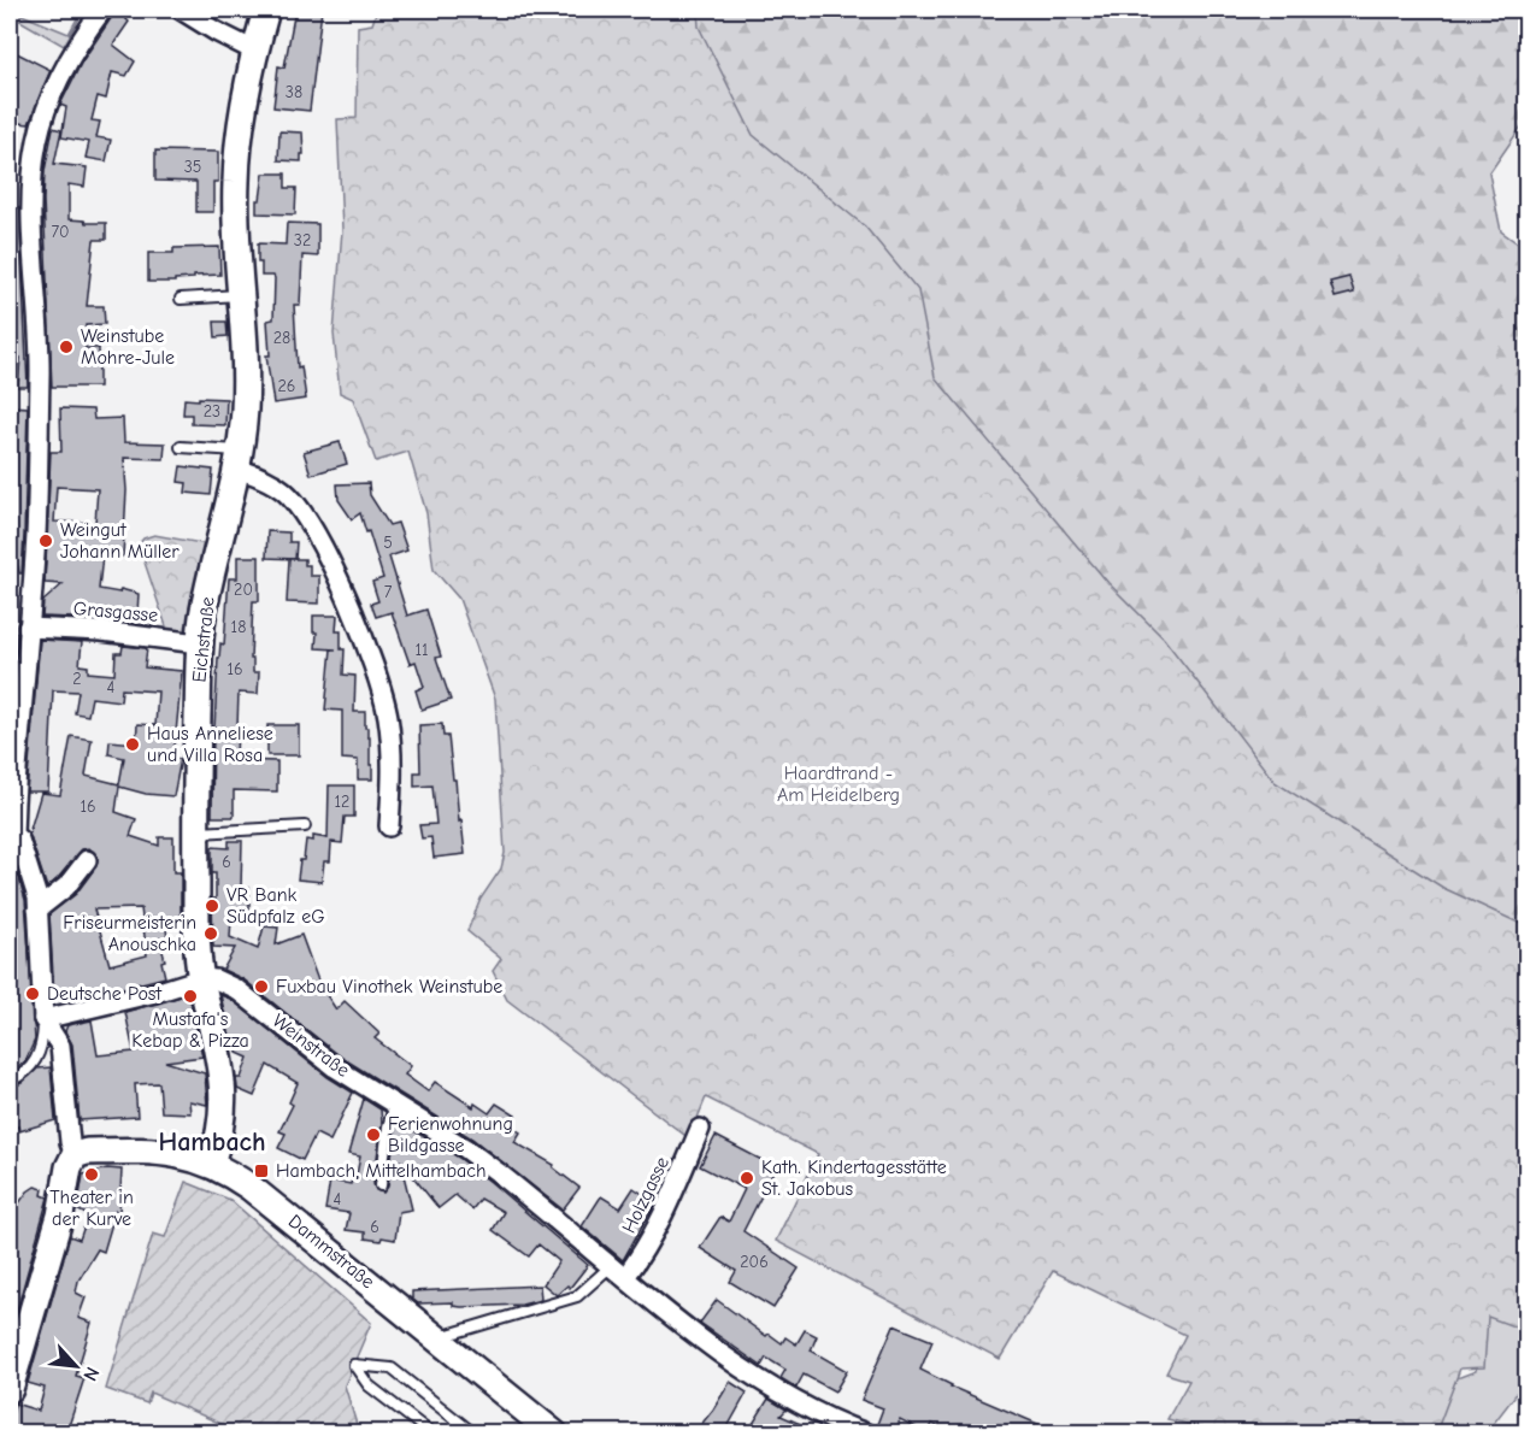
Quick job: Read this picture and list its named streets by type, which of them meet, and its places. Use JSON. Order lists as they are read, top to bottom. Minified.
{"streets":{"street":["Grasgasse","Eichstraße","Weinstraße","Holzgasse","Dammstraße"]},"crossings":[["Grasgasse","Eichstraße"],["Eichstraße","Weinstraße"],["Eichstraße","Dammstraße"],["Weinstraße","Holzgasse"]],"districts":["Hambach"],"parks":["Haardtrand - Am Heidelberg"],"places":{"other":["Weinstube Mohre-Jule","Weingut Johann Müller","Haus Anneliese und Villa Rosa","VR Bank Südpfalz eG","Friseurmeisterin Anouschka","Fuxbau Vinothek Weinstube","Deutsche Post","Mustafa's Kebap & Pizza","Ferienwohnung Bildgasse","Theater in der Kurve","Kath. Kindertagesstätte St. Jakobus"],"transit":["Hambach, Mittelhambach"]},"house_numbers":["38","35","70","32","28","26","23","5","20","7","18","11","16","2","4","12","16","6","4","6","206"],"north":"bottom right"}
